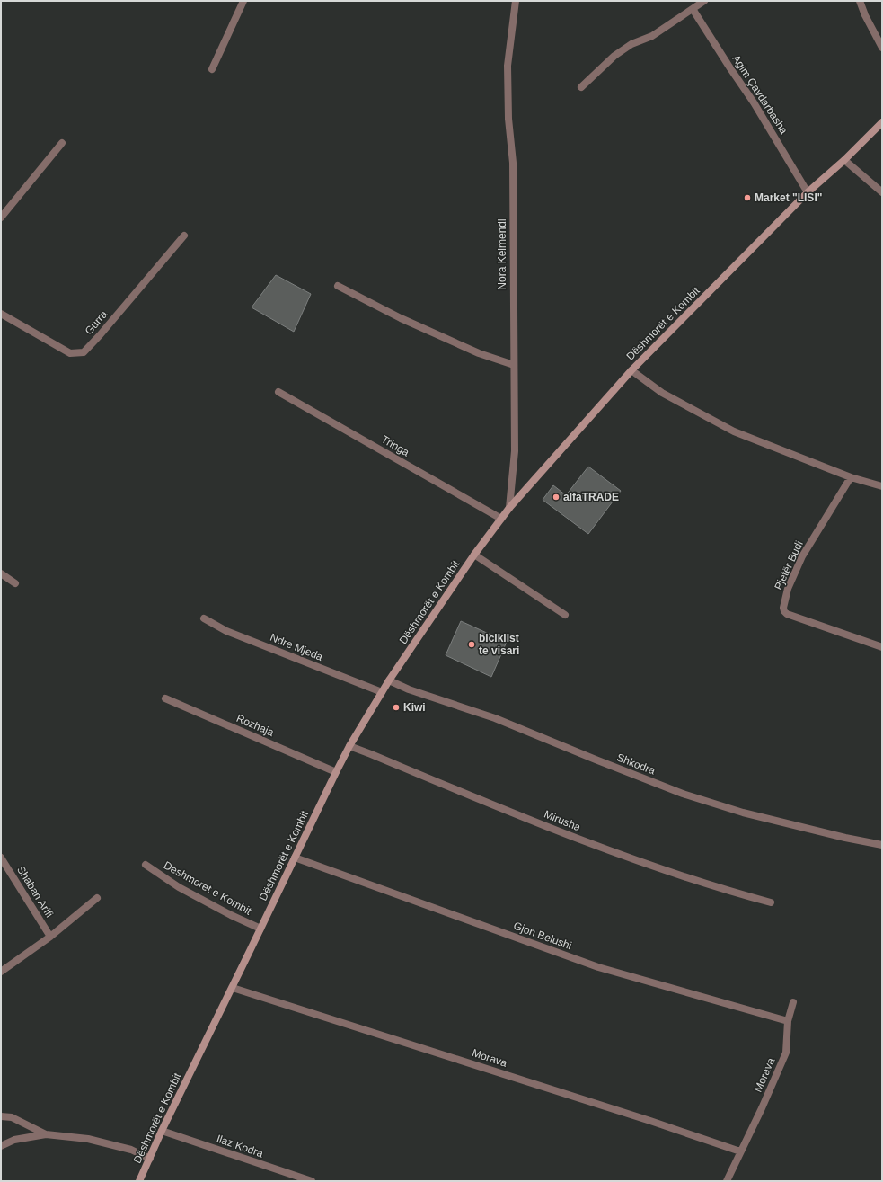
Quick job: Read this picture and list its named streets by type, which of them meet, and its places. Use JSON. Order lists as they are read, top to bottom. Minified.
{"streets":{"main road":["Dëshmorët e Kombit"],"street":["Agim Çavdarbasha","Nora Kelmendi","Gurra","Tringa","Pjetër Budi","Ndre Mjeda","Rozhaja","Shkodra","Mirusha","Deshmoret e Kombit","Shaban Arifi","Gjon Belushi","Morava","Ilaz Kodra"]},"crossings":[["Agim Çavdarbasha","Dëshmorët e Kombit"],["Nora Kelmendi","Dëshmorët e Kombit"],["Dëshmorët e Kombit","Tringa"],["Dëshmorët e Kombit","Ndre Mjeda"],["Dëshmorët e Kombit","Rozhaja"],["Dëshmorët e Kombit","Shkodra"],["Dëshmorët e Kombit","Mirusha"],["Dëshmorët e Kombit","Deshmoret e Kombit"],["Dëshmorët e Kombit","Gjon Belushi"],["Dëshmorët e Kombit","Morava"],["Dëshmorët e Kombit","Ilaz Kodra"],["Gjon Belushi","Morava"]],"places":["Market \"LISI\"","alfaTRADE","biciklist te visari","Kiwi"]}
